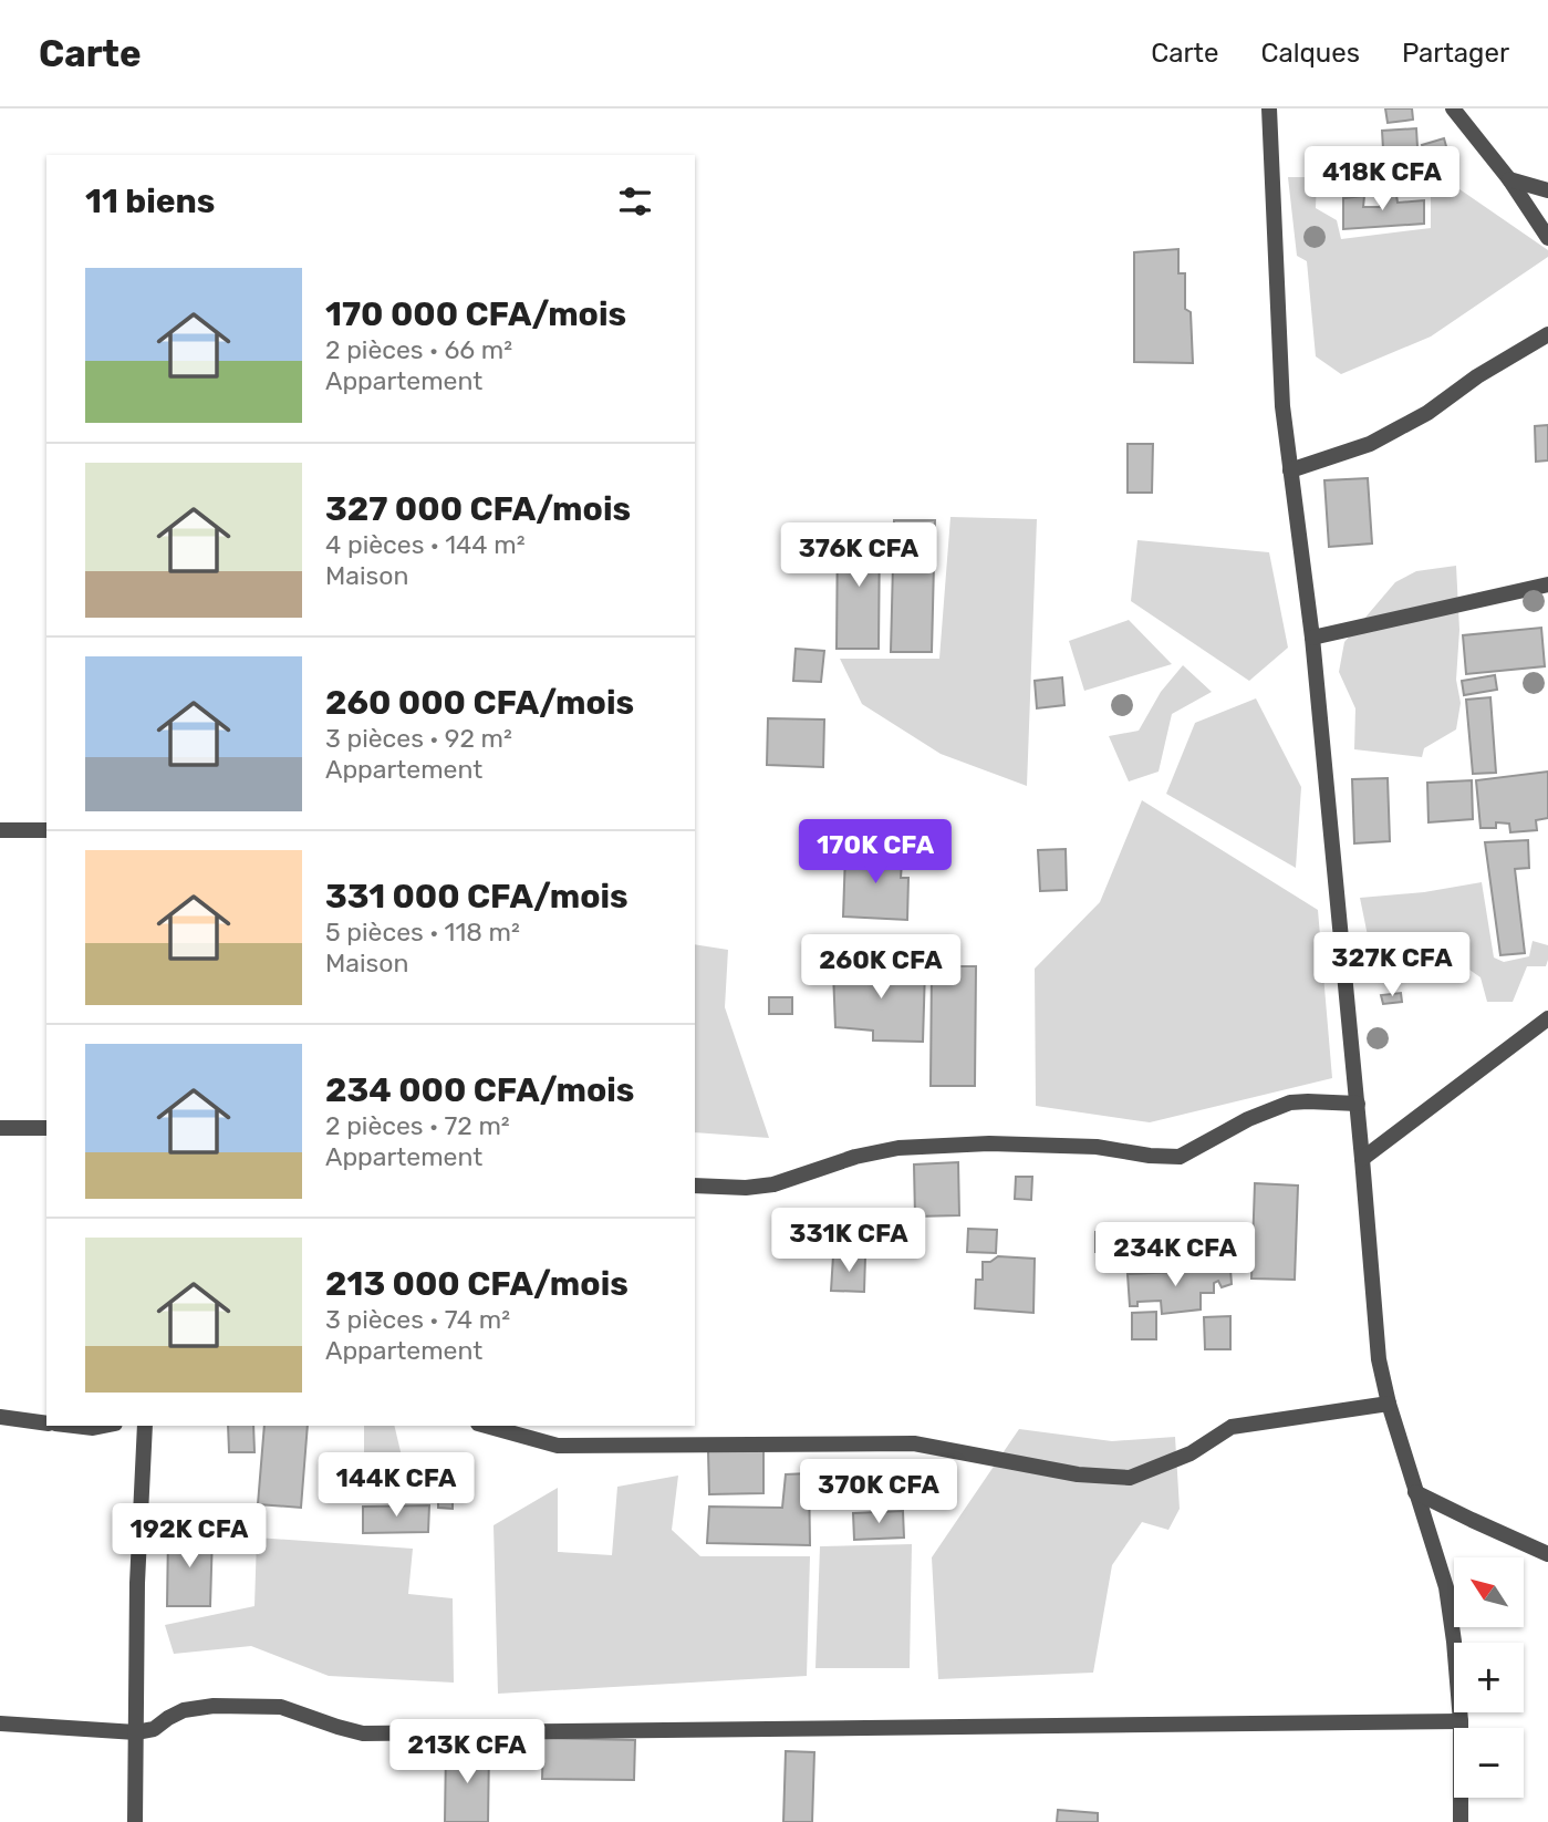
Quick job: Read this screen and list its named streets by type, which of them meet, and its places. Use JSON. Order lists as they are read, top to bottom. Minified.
{"north":"top left","page":{"header":"Carte","nav":["Carte","Calques","Partager"],"price":["418K CFA","376K CFA","170K CFA","327K CFA","260K CFA","331K CFA","234K CFA","144K CFA","370K CFA","192K CFA","213K CFA"],"heading":"11 biens","list":[{"name":"170 000 CFA/mois","note":"2 pièces · 66 m² · Appartement"},{"name":"327 000 CFA/mois","note":"4 pièces · 144 m² · Maison"},{"name":"260 000 CFA/mois","note":"3 pièces · 92 m² · Appartement"},{"name":"331 000 CFA/mois","note":"5 pièces · 118 m² · Maison"},{"name":"234 000 CFA/mois","note":"2 pièces · 72 m² · Appartement"},{"name":"213 000 CFA/mois","note":"3 pièces · 74 m² · Appartement"}],"map_buttons":["+","−"]}}
